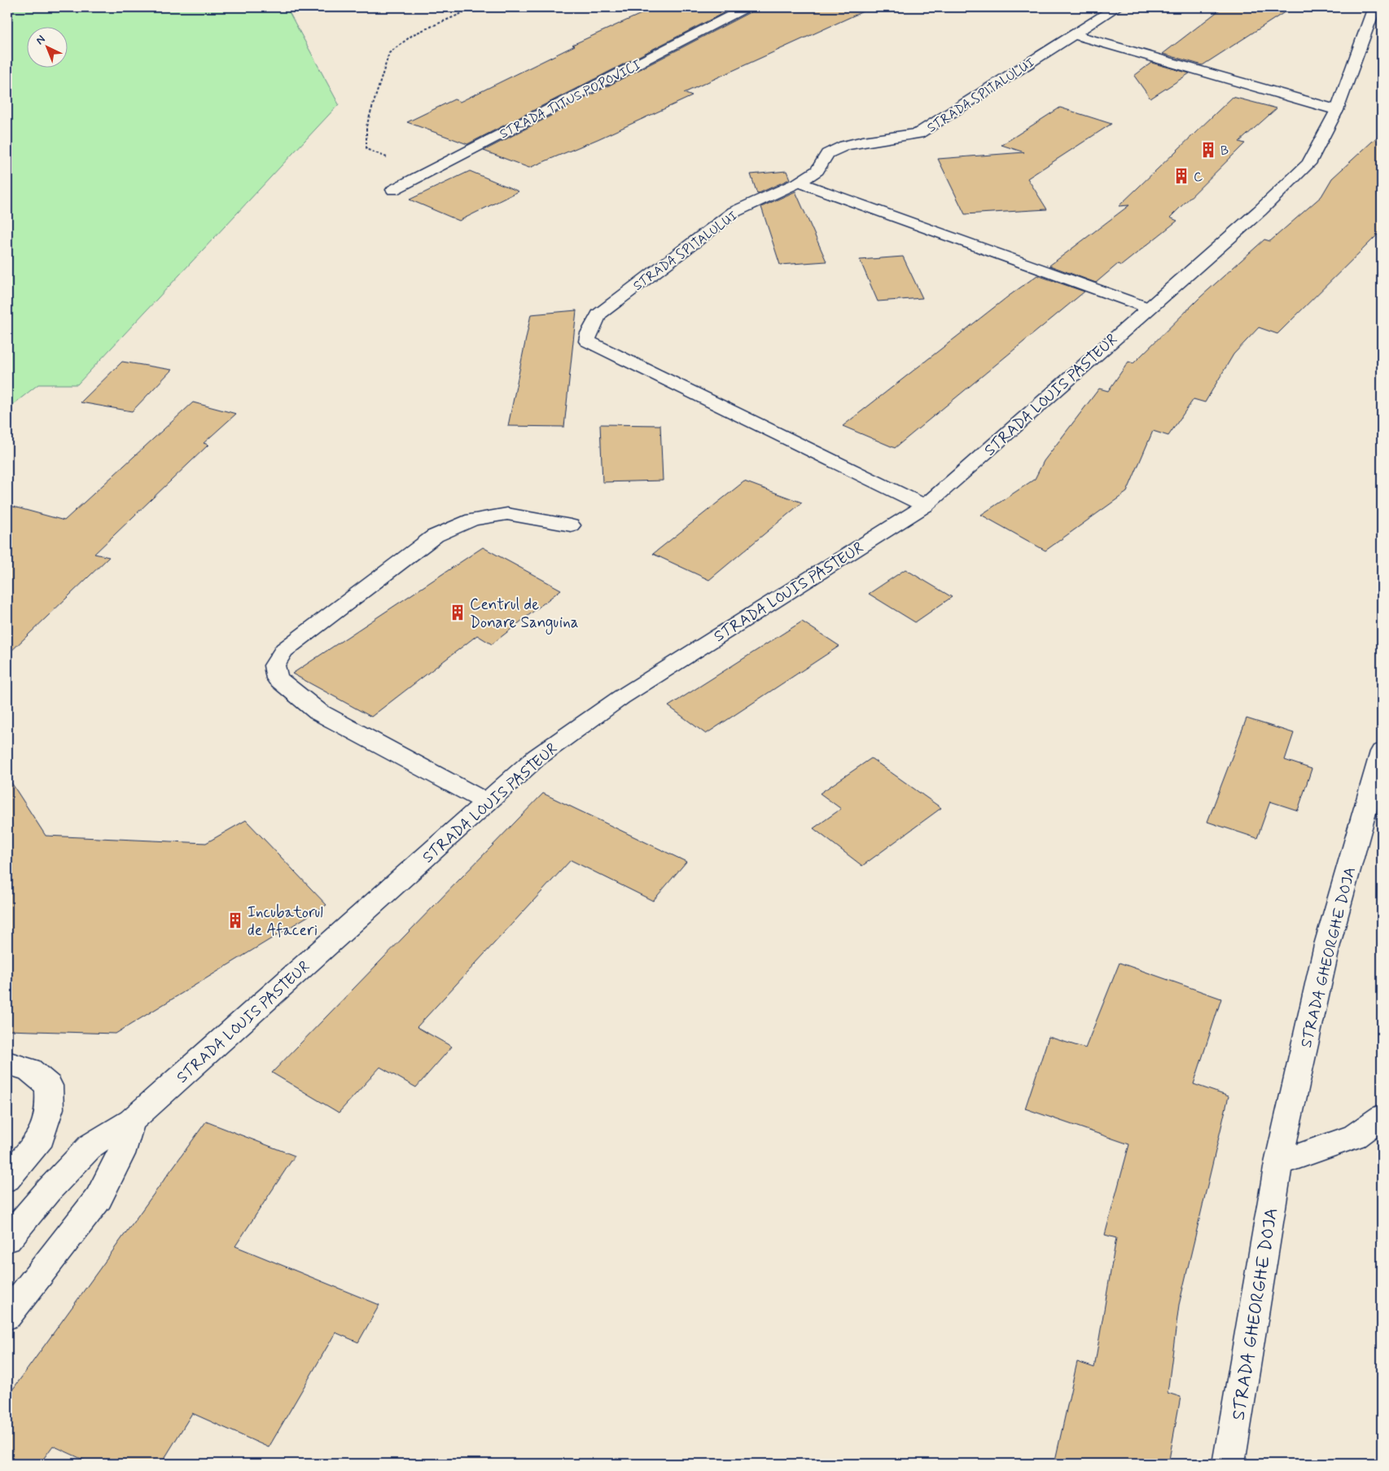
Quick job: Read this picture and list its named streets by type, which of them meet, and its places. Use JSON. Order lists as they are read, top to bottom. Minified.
{"streets":{"street":["STRADA SPITALULUI","STRADA TITUS POPOVICI","STRADA LOUIS PASTEUR","STRADA GHEORGHE DOJA"]},"crossings":[["STRADA SPITALULUI","STRADA LOUIS PASTEUR"]],"places":{"building":["B","C","Centrul de Donare Sanguina","Incubatorul de Afaceri"]},"north":"top left"}
